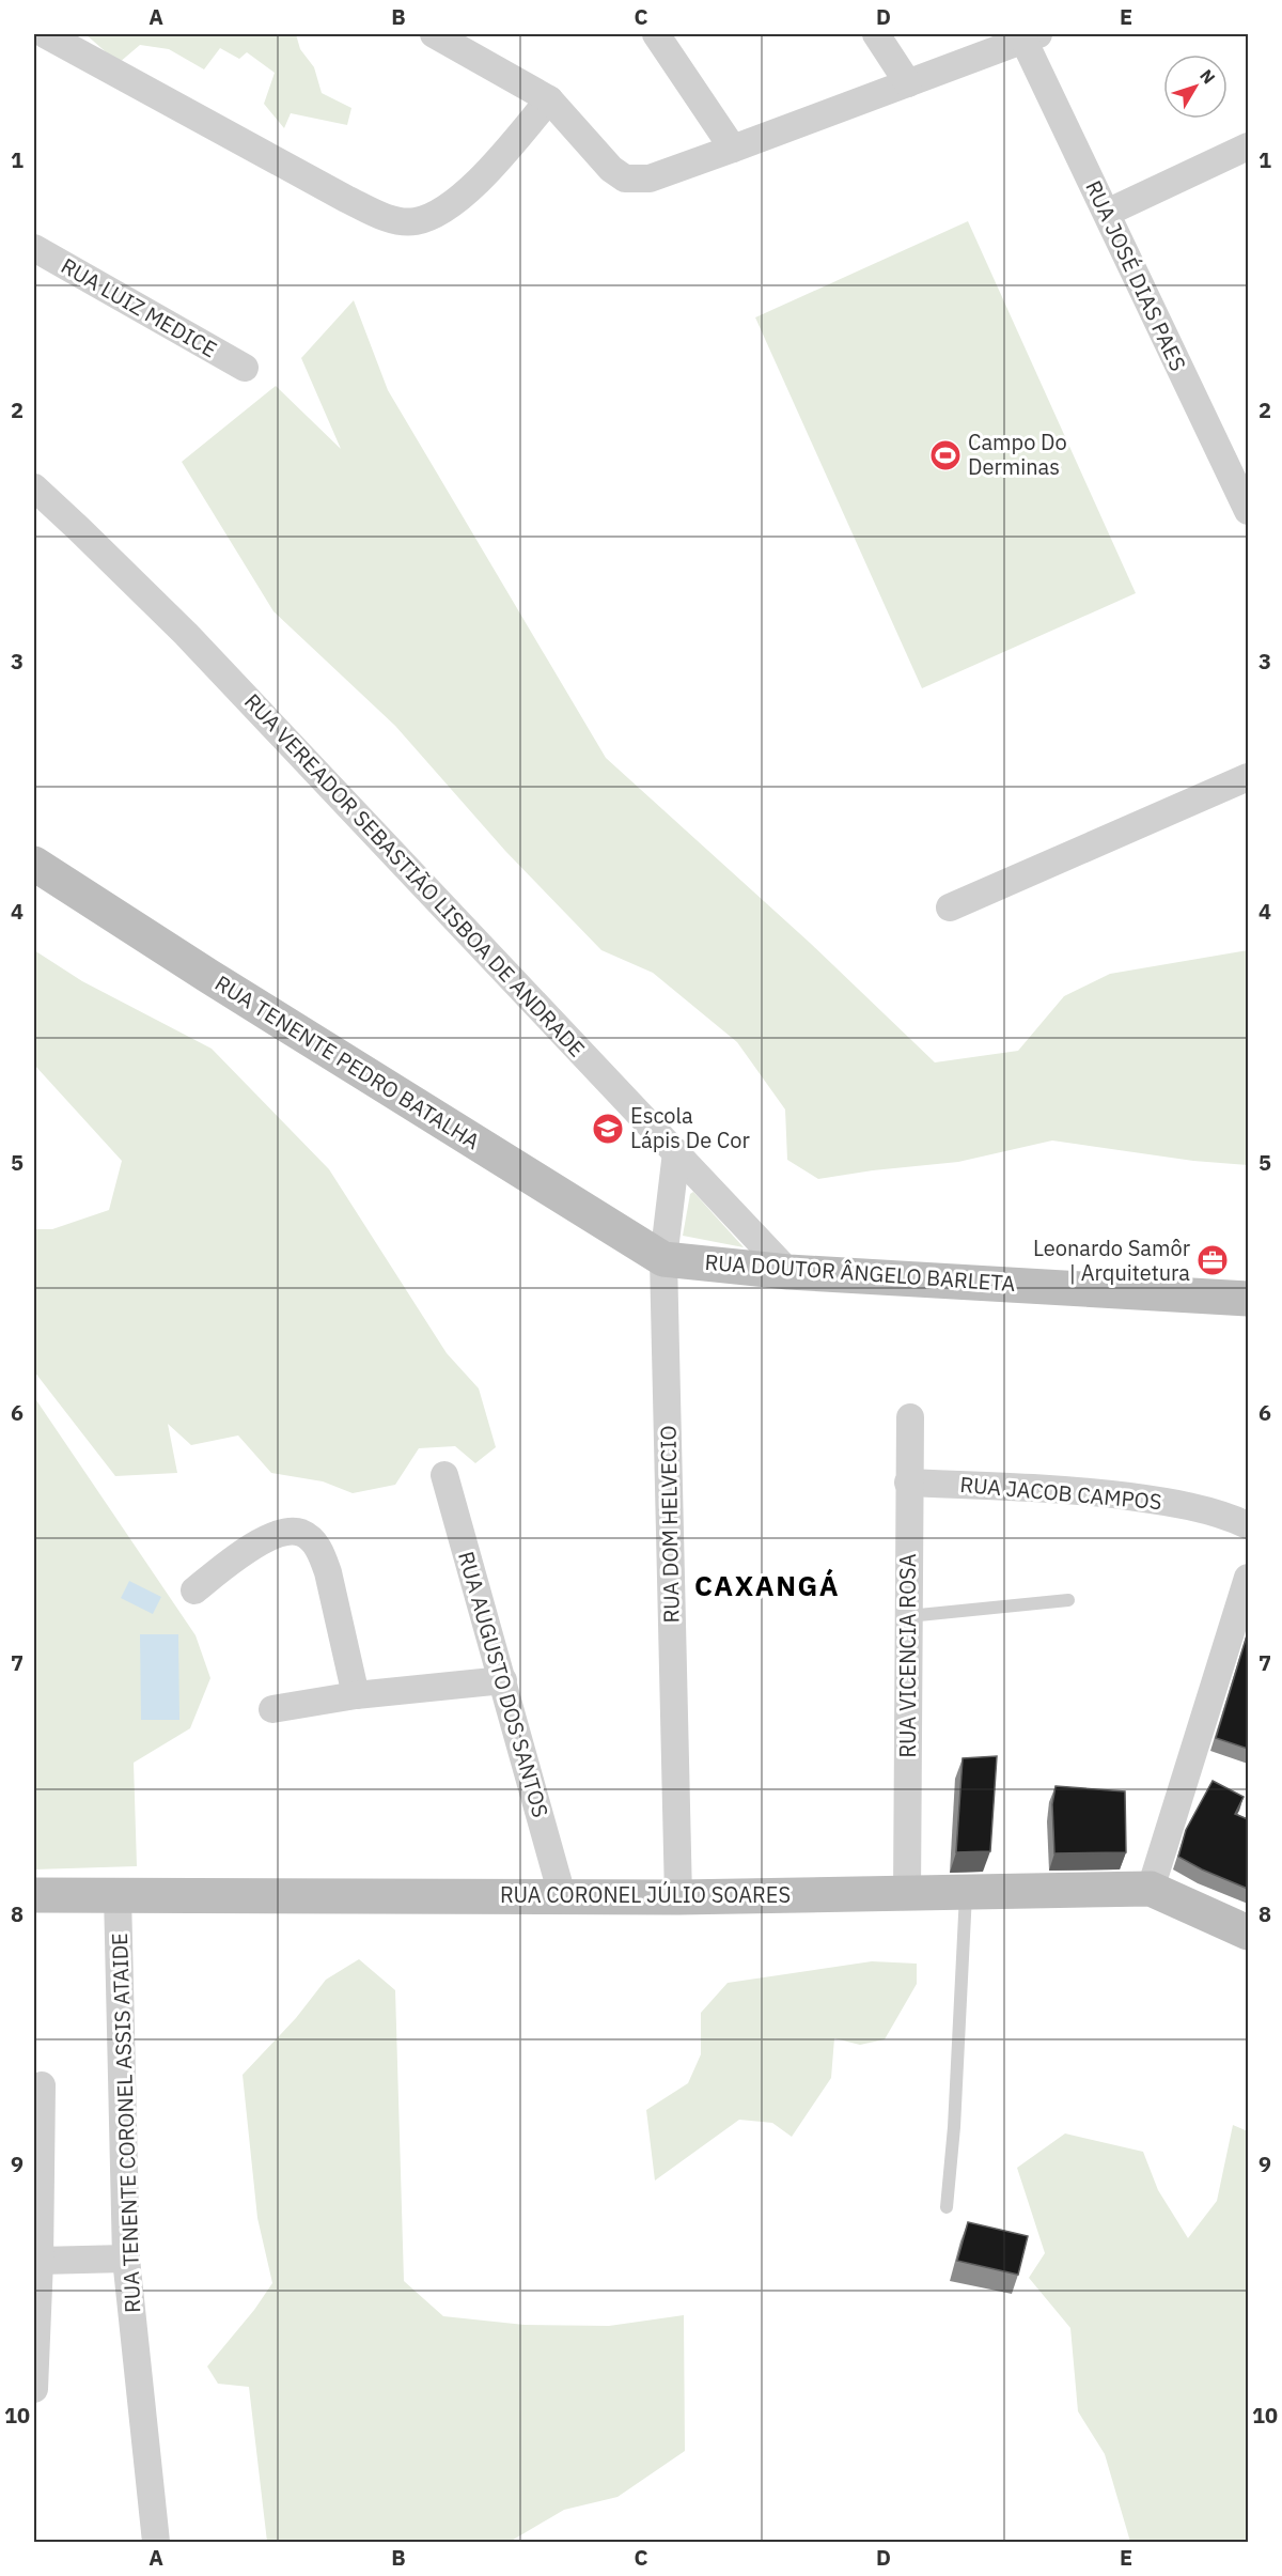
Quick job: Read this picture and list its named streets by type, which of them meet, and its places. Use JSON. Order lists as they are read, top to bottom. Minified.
{"streets":{"street":["RUA JOSÉ DIAS PAES","RUA LUIZ MEDICE","RUA VEREADOR SEBASTIÃO LISBOA DE ANDRADE","RUA TENENTE PEDRO BATALHA","RUA DOUTOR ÂNGELO BARLETA","RUA JACOB CAMPOS","RUA DOM HELVECIO","RUA VICENCIA ROSA","RUA AUGUSTO DOS SANTOS","RUA CORONEL JÚLIO SOARES","RUA TENENTE CORONEL ASSIS ATAIDE"]},"crossings":[["RUA VEREADOR SEBASTIÃO LISBOA DE ANDRADE","RUA DOUTOR ÂNGELO BARLETA"],["RUA VEREADOR SEBASTIÃO LISBOA DE ANDRADE","RUA DOM HELVECIO"],["RUA TENENTE PEDRO BATALHA","RUA DOUTOR ÂNGELO BARLETA"],["RUA TENENTE PEDRO BATALHA","RUA DOM HELVECIO"],["RUA DOUTOR ÂNGELO BARLETA","RUA DOM HELVECIO"],["RUA JACOB CAMPOS","RUA VICENCIA ROSA"],["RUA DOM HELVECIO","RUA CORONEL JÚLIO SOARES"],["RUA VICENCIA ROSA","RUA CORONEL JÚLIO SOARES"],["RUA AUGUSTO DOS SANTOS","RUA CORONEL JÚLIO SOARES"],["RUA CORONEL JÚLIO SOARES","RUA TENENTE CORONEL ASSIS ATAIDE"]],"districts":["CAXANGÁ"],"places":{"sports":["Campo Do Derminas"],"school or university":["Escola Lápis De Cor"],"office":["Leonardo Samôr | Arquitetura"]},"north":"top right","grid":{"columns":["A","B","C","D","E"],"rows":["1","2","3","4","5","6","7","8","9","10"]}}
